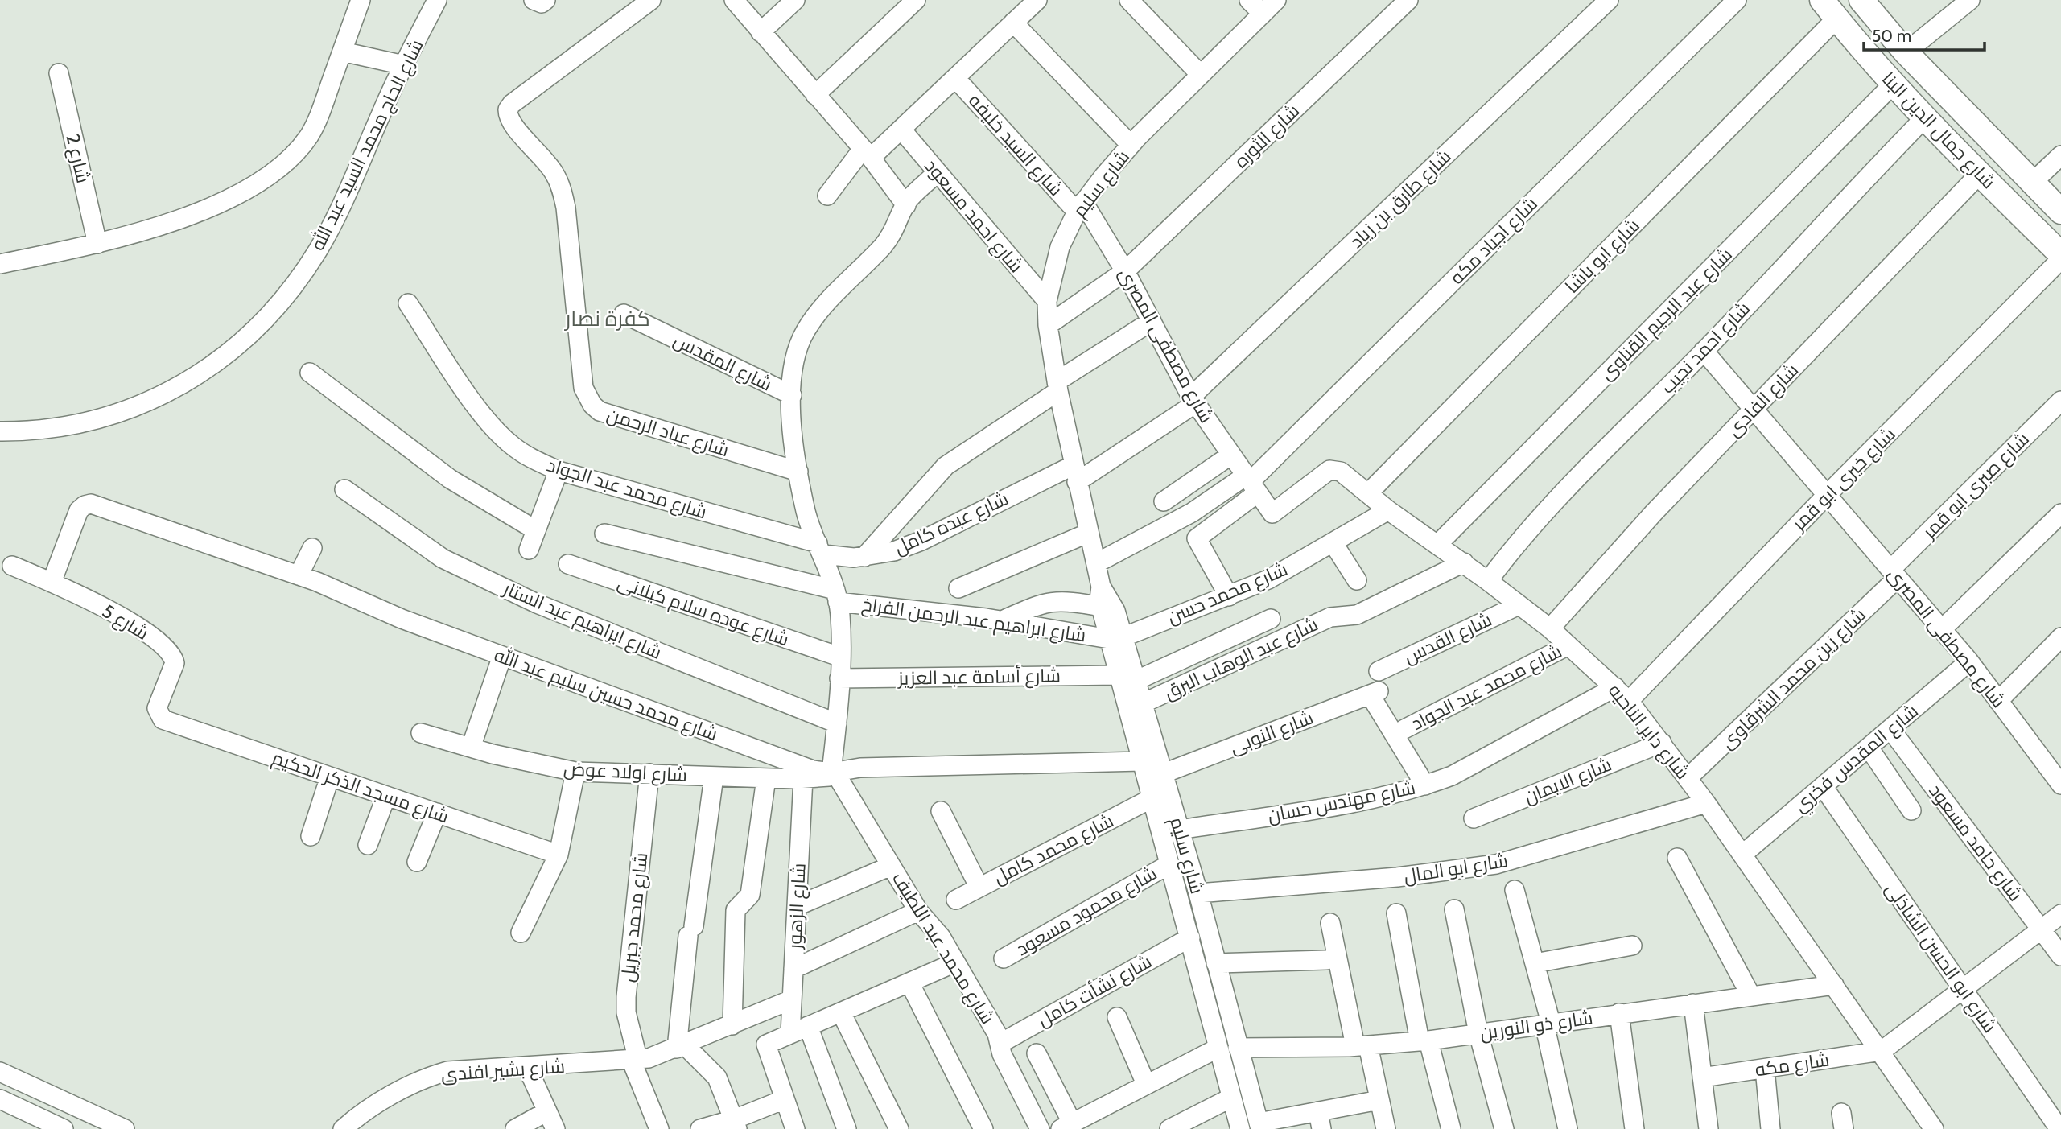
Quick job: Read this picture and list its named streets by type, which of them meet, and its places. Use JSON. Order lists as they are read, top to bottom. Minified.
{"streets":{"main road":["شارع جمال الدين البنا"],"street":["شارع الثوره","شارع الحاج محمد السيد عبد الله","شارع السيد خليفه","شارع 2","شارع سليم","شارع طارق بن زياد","شارع احمد مسعود","شارع اجياد مكه","شارع ابو باشا","شارع عبد الرحيم القناوى","شارع مصطفى المصرى","شارع احمد نجيب","شارع المقدس","شارع الفادى","شارع عباد الرحمن","شارع خيرى ابو قمر","شارع صبرى ابو قمر","شارع محمد عبد الجواد","شارع عبده كامل","شارع محمد حسن","شارع عوده سلام كيلانى","شارع ابراهيم عبد الرحمن الفراخ","شارع ابراهيم عبد الستار","شارع 5","شارع القدس","شارع عبد الوهاب البرق","شارع أسامة عبد العزيز","شارع زين محمد الشرقاوى","شارع محمد حسين سليم عبد الله","شارع داير الناحيه","شارع النوبى","شارع المقدس فخري","شارع اولاد عوض","شارع الايمان","شارع مسجد الذكر الحكيم","شارع مهندس حسان","شارع حامد مسعود","شارع محمد كامل","شارع ابو المال","شارع الزهور","شارع محمود مسعود","شارع محمد جبريل","شارع محمد عبد اللطيف","شارع ابو الحسن الشاذلى","شارع نشأت كامل","شارع ذو النورين","شارع مكه","شارع بشير افندى"]},"crossings":[["شارع جمال الدين البنا","شارع ابو باشا"],["شارع جمال الدين البنا","شارع عبد الرحيم القناوى"],["شارع جمال الدين البنا","شارع احمد نجيب"],["شارع جمال الدين البنا","شارع الفادى"],["شارع الثوره","شارع سليم"],["شارع الثوره","شارع مصطفى المصرى"],["شارع السيد خليفه","شارع سليم"],["شارع السيد خليفه","شارع مصطفى المصرى"],["شارع سليم","شارع طارق بن زياد"],["شارع سليم","شارع احمد مسعود"],["شارع سليم","شارع مصطفى المصرى"],["شارع سليم","شارع عبده كامل"],["شارع سليم","شارع محمد حسن"],["شارع سليم","شارع ابراهيم عبد الرحمن الفراخ"],["شارع سليم","شارع عبد الوهاب البرق"],["شارع سليم","شارع أسامة عبد العزيز"],["شارع سليم","شارع محمد حسين سليم عبد الله"],["شارع سليم","شارع النوبى"],["شارع سليم","شارع مهندس حسان"],["شارع سليم","شارع محمد كامل"],["شارع سليم","شارع ابو المال"],["شارع سليم","شارع محمود مسعود"],["شارع سليم","شارع نشأت كامل"],["شارع سليم","شارع ذو النورين"],["شارع طارق بن زياد","شارع مصطفى المصرى"],["شارع طارق بن زياد","شارع عبده كامل"],["شارع اجياد مكه","شارع مصطفى المصرى"],["شارع ابو باشا","شارع داير الناحيه"],["شارع عبد الرحيم القناوى","شارع داير الناحيه"],["شارع مصطفى المصرى","شارع احمد نجيب"],["شارع مصطفى المصرى","شارع الفادى"],["شارع مصطفى المصرى","شارع خيرى ابو قمر"],["شارع مصطفى المصرى","شارع صبرى ابو قمر"],["شارع مصطفى المصرى","شارع زين محمد الشرقاوى"],["شارع مصطفى المصرى","شارع داير الناحيه"],["شارع مصطفى المصرى","شارع المقدس فخري"],["شارع احمد نجيب","شارع داير الناحيه"],["شارع الفادى","شارع داير الناحيه"],["شارع خيرى ابو قمر","شارع داير الناحيه"],["شارع صبرى ابو قمر","شارع زين محمد الشرقاوى"],["شارع محمد عبد الجواد","شارع عبده كامل"],["شارع محمد عبد الجواد","شارع داير الناحيه"],["شارع محمد حسن","شارع ابراهيم عبد الرحمن الفراخ"],["شارع محمد حسن","شارع داير الناحيه"],["شارع 5","شارع محمد حسين سليم عبد الله"],["شارع 5","شارع مسجد الذكر الحكيم"],["شارع القدس","شارع داير الناحيه"],["شارع عبد الوهاب البرق","شارع داير الناحيه"],["شارع زين محمد الشرقاوى","شارع داير الناحيه"],["شارع محمد حسين سليم عبد الله","شارع اولاد عوض"],["شارع محمد حسين سليم عبد الله","شارع محمد عبد اللطيف"],["شارع داير الناحيه","شارع المقدس فخري"],["شارع داير الناحيه","شارع الايمان"],["شارع داير الناحيه","شارع مهندس حسان"],["شارع داير الناحيه","شارع ابو المال"],["شارع داير الناحيه","شارع ذو النورين"],["شارع داير الناحيه","شارع مكه"],["شارع النوبى","شارع مهندس حسان"],["شارع المقدس فخري","شارع حامد مسعود"],["شارع المقدس فخري","شارع ابو الحسن الشاذلى"],["شارع اولاد عوض","شارع الزهور"],["شارع اولاد عوض","شارع محمد جبريل"],["شارع اولاد عوض","شارع محمد عبد اللطيف"],["شارع الزهور","شارع بشير افندى"],["شارع محمد جبريل","شارع بشير افندى"],["شارع محمد عبد اللطيف","شارع نشأت كامل"]],"districts":["كفرة نصار"],"scale_bar":"50 m"}
